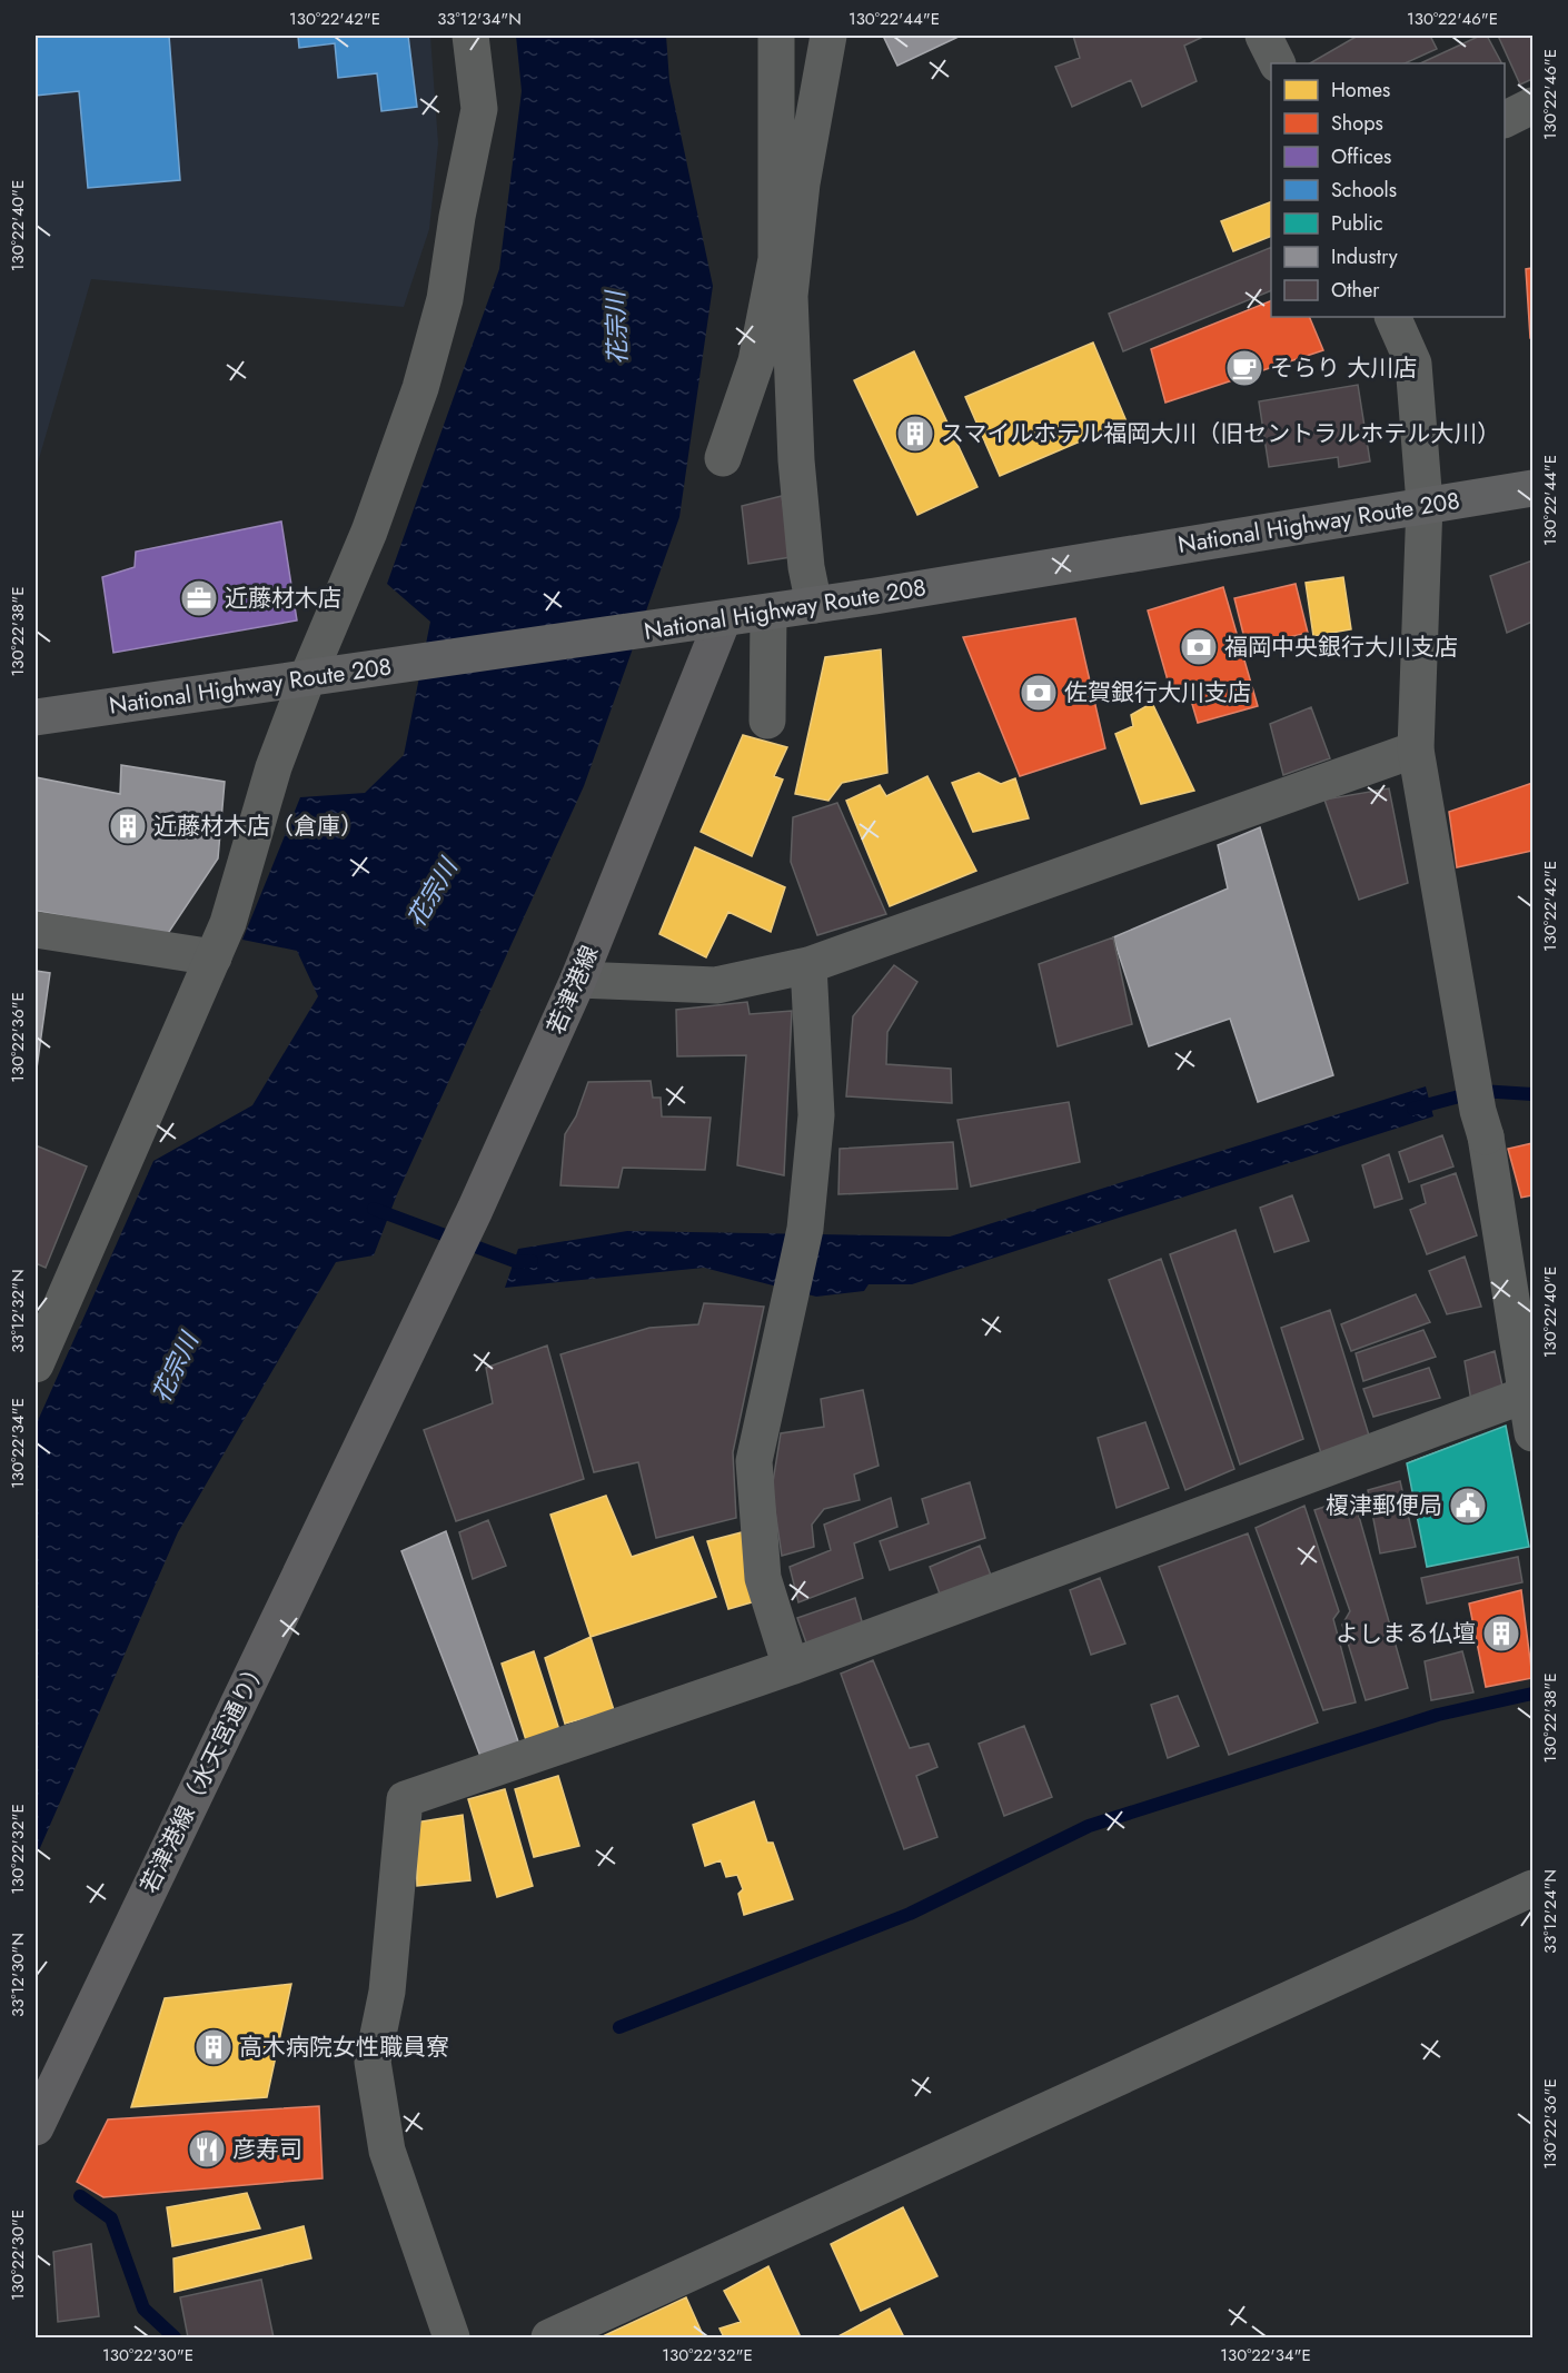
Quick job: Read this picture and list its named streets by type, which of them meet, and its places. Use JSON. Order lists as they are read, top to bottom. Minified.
{"streets":{"highway":["National Highway Route 208"],"main road":["若津港線","若津港線（水天宮通り）"]},"crossings":[["National Highway Route 208","若津港線"],["若津港線","若津港線（水天宮通り）"]],"water":["花宗川"],"places":{"cafe":["そらり 大川店"],"building":["スマイルホテル福岡大川（旧セントラルホテル大川）","近藤材木店（倉庫）","よしまる仏壇","高木病院女性職員寮"],"office":["近藤材木店"],"bank":["福岡中央銀行大川支店","佐賀銀行大川支店"],"public building":["榎津郵便局"],"restaurant":["彦寿司"]},"legend":["Homes","Shops","Offices","Schools","Public","Industry","Other"],"coordinates":["130°22'42\"E","33°12'34\"N","130°22'44\"E","130°22'46\"E","130°22'40\"E","130°22'38\"E","130°22'36\"E","33°12'32\"N","130°22'34\"E","130°22'32\"E","33°12'24\"N","33°12'30\"N","130°22'30\"E"]}
